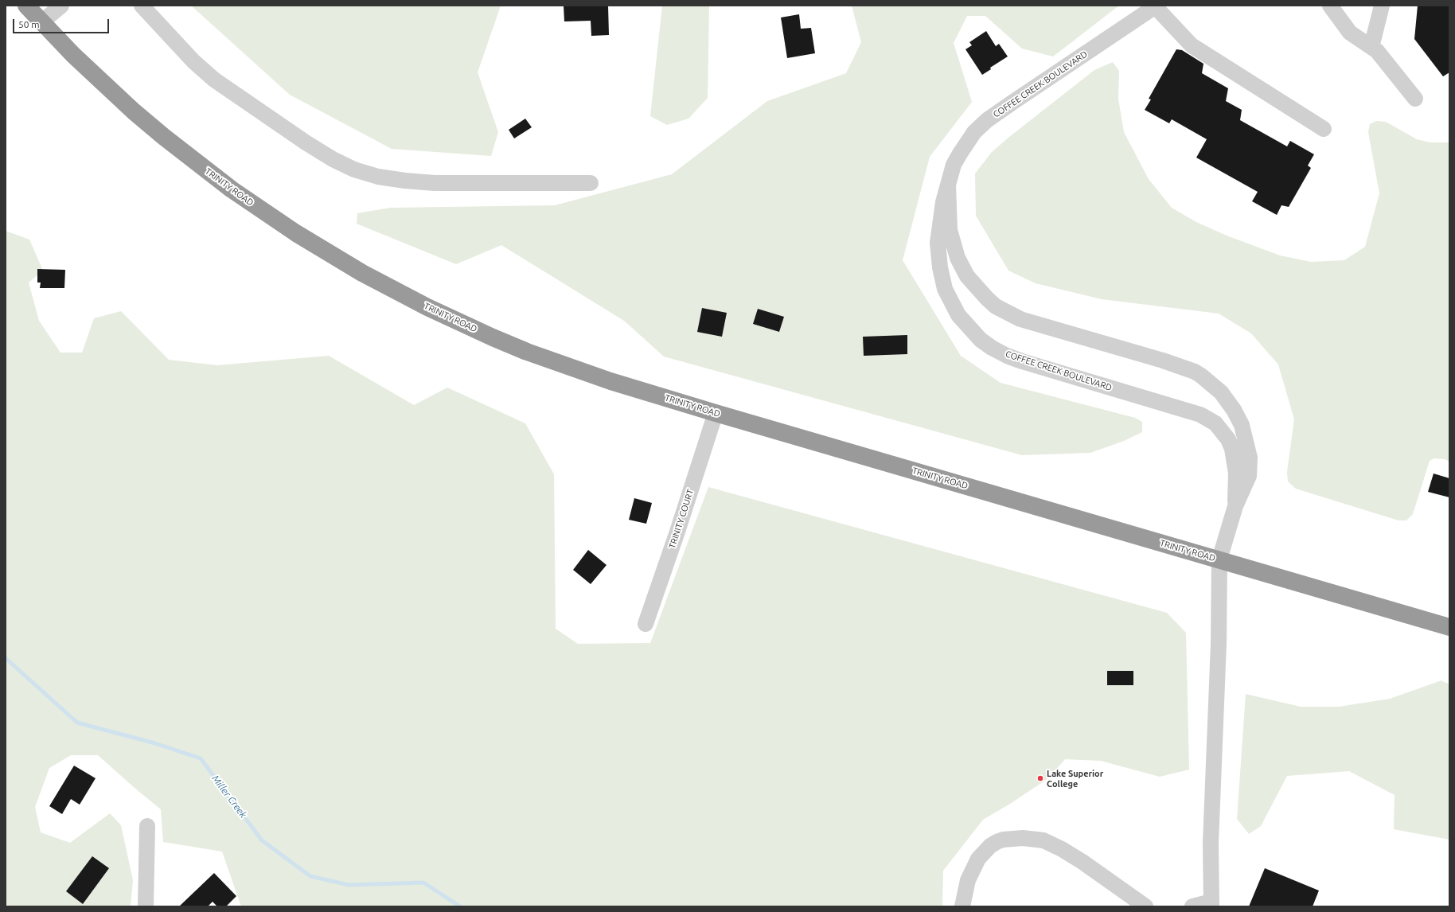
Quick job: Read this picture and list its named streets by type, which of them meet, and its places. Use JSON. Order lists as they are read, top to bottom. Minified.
{"streets":{"highway":["TRINITY ROAD"],"street":["COFFEE CREEK BOULEVARD","TRINITY COURT"]},"crossings":[["COFFEE CREEK BOULEVARD","TRINITY ROAD"],["TRINITY ROAD","TRINITY COURT"]],"water":["Miller Creek"],"places":["Lake Superior College"],"scale_bar":"50 m"}
